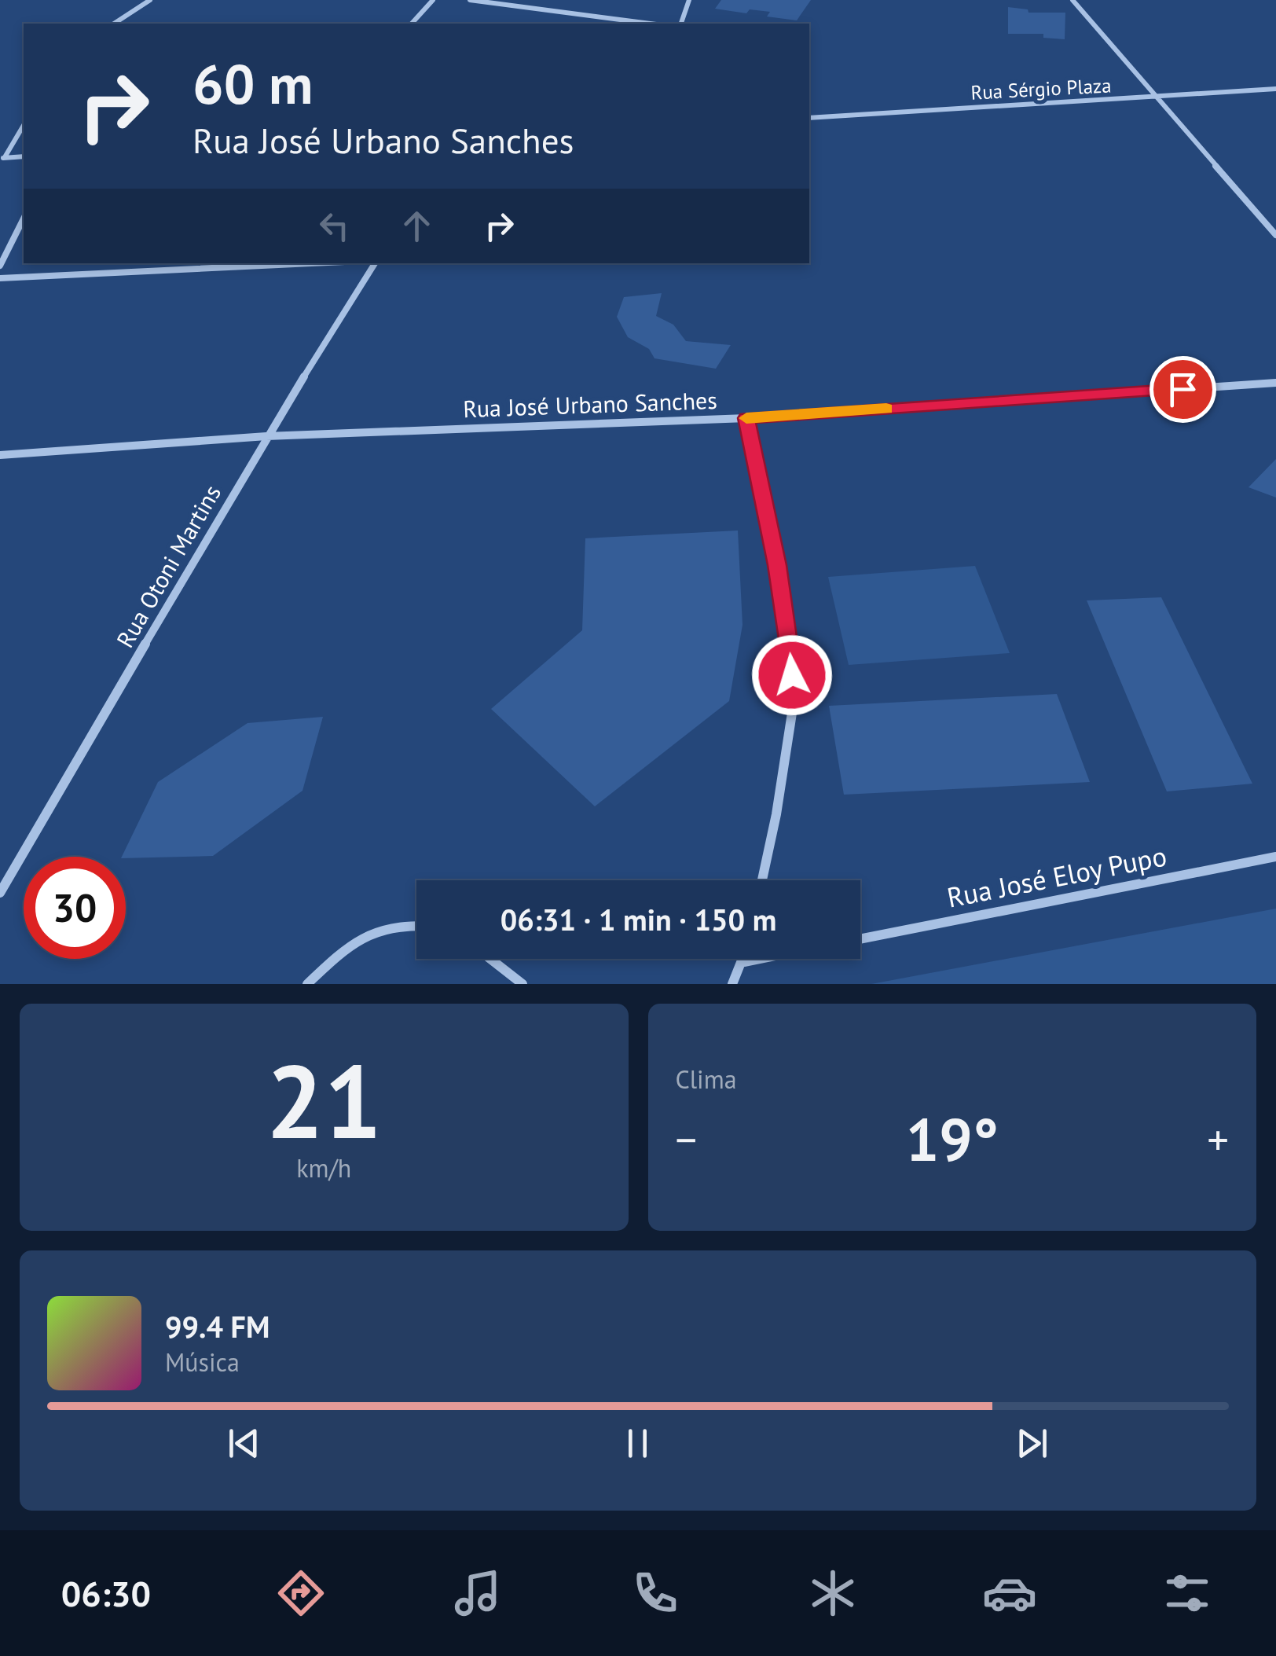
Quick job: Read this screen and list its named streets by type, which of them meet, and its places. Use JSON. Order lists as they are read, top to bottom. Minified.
{"streets":{"street":["Rua Sérgio Plaza","Rua José Urbano Sanches","Rua Otoni Martins","Rua José Eloy Pupo"]},"crossings":[["Rua José Urbano Sanches","Rua Otoni Martins"]],"page":{"turn":["60 m","Rua José Urbano Sanches"],"limit":"30","trip":"06:31 · 1 min · 150 m","tile":[["21","km/h"],"Clima"],"heat":["−","19°","+"],"song":["99.4 FM","Música"],"tabs":"06:30"}}
